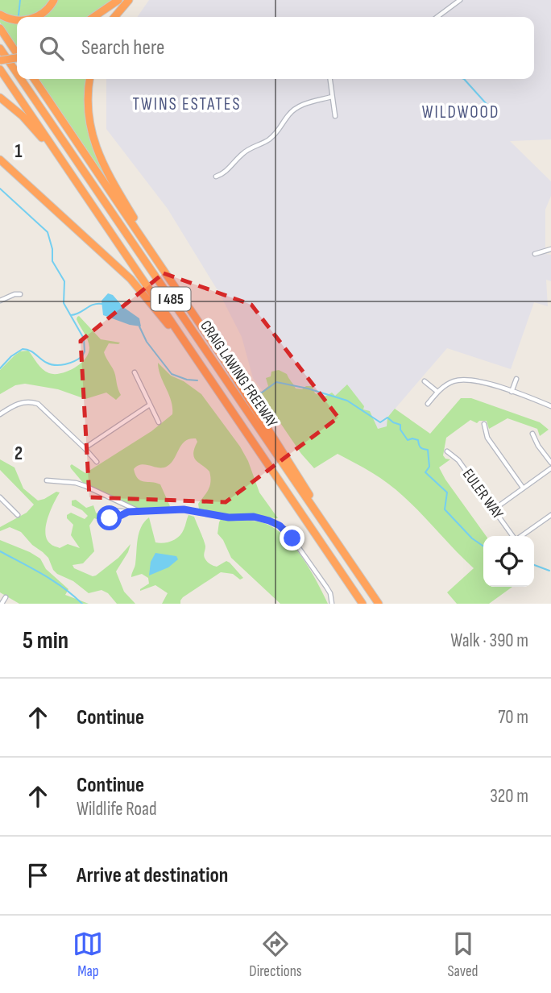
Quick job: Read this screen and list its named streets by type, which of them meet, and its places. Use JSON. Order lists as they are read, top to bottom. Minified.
{"streets":{"highway":["I 485","CRAIG LAWING FREEWAY"],"street":["EULER WAY"]},"districts":["TWINS ESTATES","WILDWOOD"],"page":{"search":"Search here","heading":["5 min","Walk · 390 m"],"list":[["Continue","70 m"],["Continue","Wildlife Road","320 m"],"Arrive at destination"],"nav":["Map","Directions","Saved"]},"grid":{"rows":["1","2"]}}
